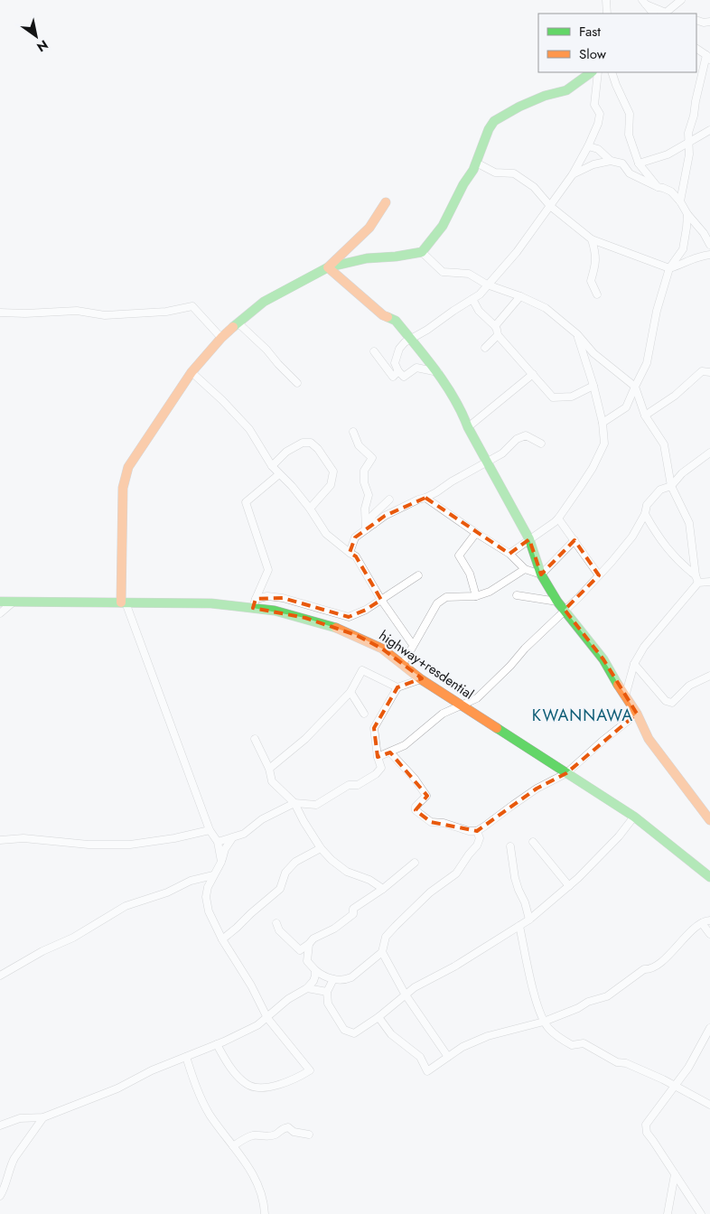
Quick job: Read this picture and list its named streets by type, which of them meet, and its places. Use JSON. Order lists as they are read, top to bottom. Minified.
{"streets":{"main road":["highway+resdential"]},"districts":["KWANNAWA"],"legend":["Fast","Slow"],"north":"bottom right"}
